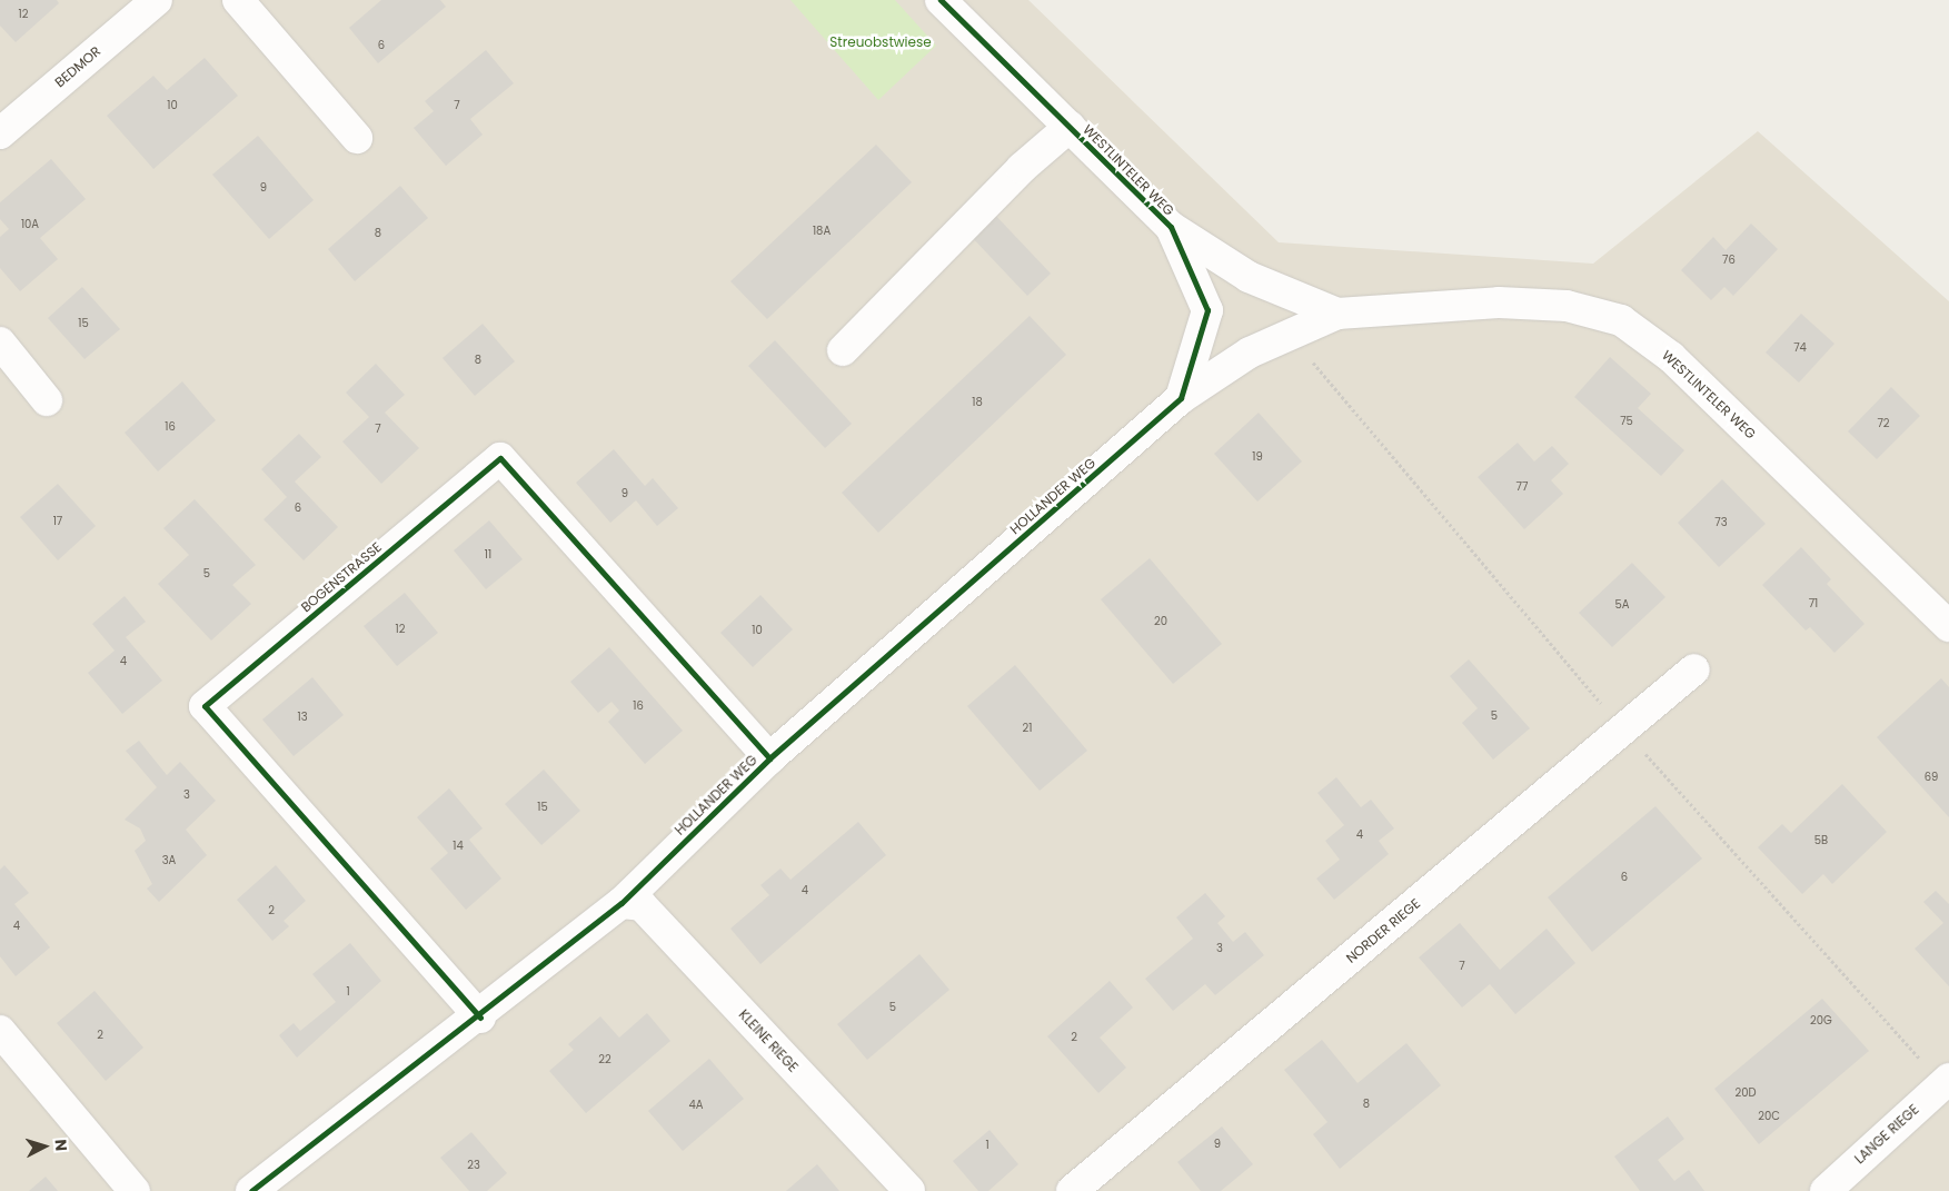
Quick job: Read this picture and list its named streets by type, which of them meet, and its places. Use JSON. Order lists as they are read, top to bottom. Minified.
{"streets":{"street":["BEDMOR","WESTLINTELER WEG","HOLLANDER WEG","BOGENSTRASSE","NORDER RIEGE","KLEINE RIEGE","LANGE RIEGE"]},"crossings":[["WESTLINTELER WEG","HOLLANDER WEG"],["HOLLANDER WEG","BOGENSTRASSE"],["HOLLANDER WEG","KLEINE RIEGE"]],"parks":["Streuobstwiese"],"house_numbers":["12","6","10","7","9","10A","18A","8","76","15","74","8","18","75","72","16","7","19","77","9","6","17","73","11","5","71","5A","20","12","10","4","16","5","13","21","69","3","15","4","5B","14","3A","6","4","2","4","3","7","1","5","20G","2","2","22","20D","8","4A","20C","9","1","23"],"north":"right"}
